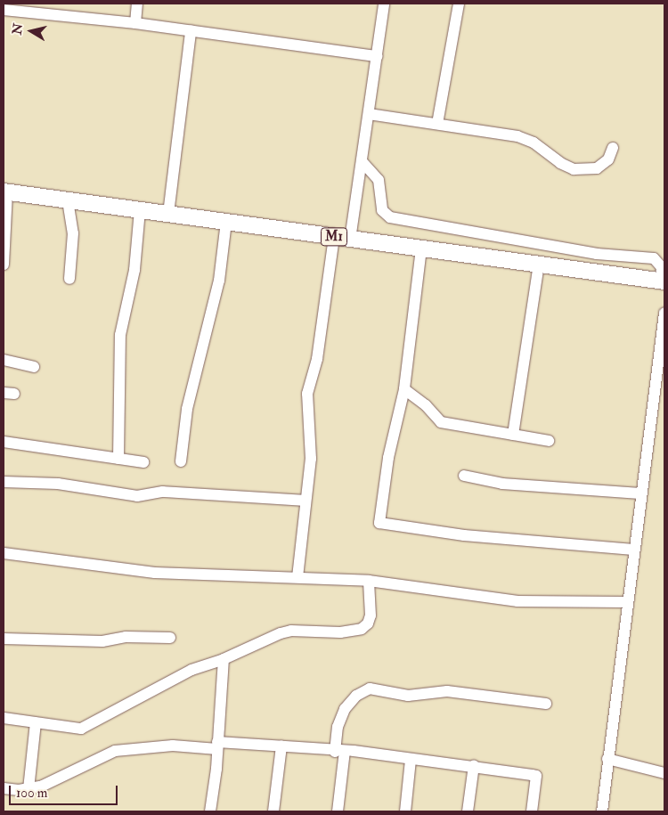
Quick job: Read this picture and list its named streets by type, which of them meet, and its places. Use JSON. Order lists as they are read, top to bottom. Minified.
{"streets":{"highway":["M1"]},"scale_bar":"100 m","north":"left"}
